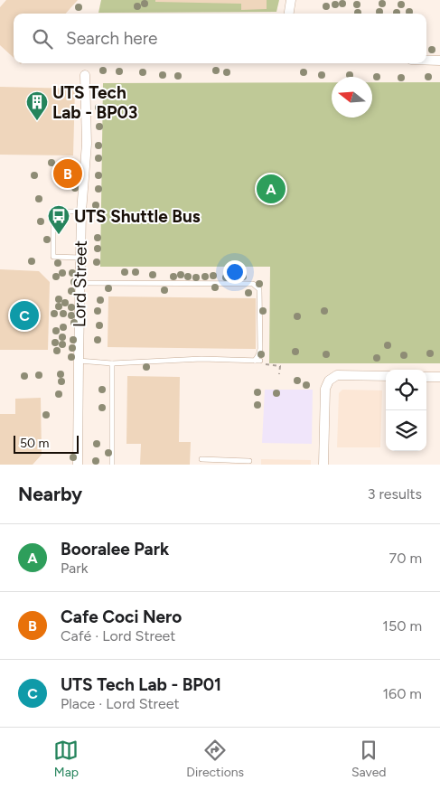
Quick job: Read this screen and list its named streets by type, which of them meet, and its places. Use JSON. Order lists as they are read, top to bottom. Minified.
{"streets":{"street":["Lord Street"]},"places":{"building":["UTS Tech Lab - BP03"],"bus stop":["UTS Shuttle Bus"]},"scale_bar":"50 m","north":"left","page":{"search":"Search here","pins":["B","A","C"],"scale":"50 m","heading":["Nearby","3 results"],"list":[{"mark":"A","name":"Booralee Park","note":"Park","value":"70 m"},{"mark":"B","name":"Cafe Coci Nero","note":"Café · Lord Street","value":"150 m"},{"mark":"C","name":"UTS Tech Lab - BP01","note":"Place · Lord Street","value":"160 m"}],"nav":["Map","Directions","Saved"]}}
